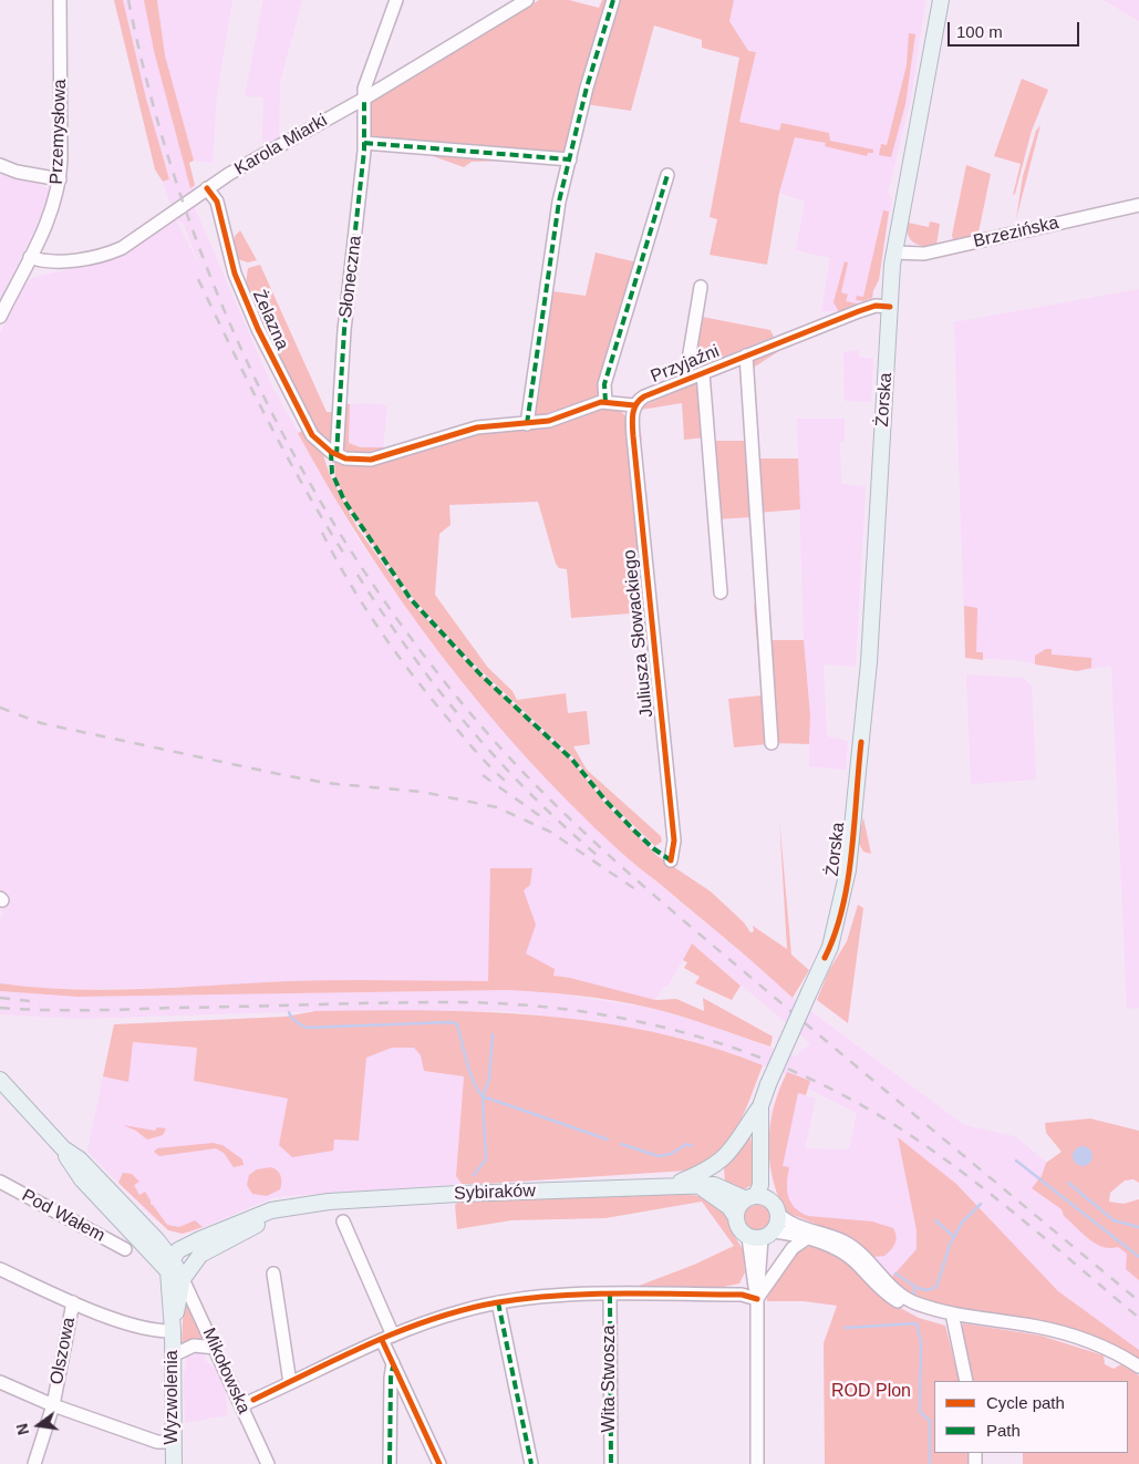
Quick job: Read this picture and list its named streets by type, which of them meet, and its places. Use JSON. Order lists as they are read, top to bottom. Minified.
{"streets":{"main road":["Żorska","Sybiraków","Wyzwolenia"],"street":["Przemysłowa","Karola Miarki","Brzezińska","Słoneczna","Żelazna","Przyjaźni","Juliusza Słowackiego","Pod Wałem","Olszowa","Mikołowska","Wita Stwosza"]},"crossings":[["Przemysłowa","Karola Miarki"],["Karola Miarki","Słoneczna"],["Karola Miarki","Żelazna"],["Brzezińska","Żorska"],["Słoneczna","Żelazna"],["Przyjaźni","Żorska"],["Przyjaźni","Juliusza Słowackiego"],["Żorska","Sybiraków"],["Sybiraków","Mikołowska"],["Sybiraków","Wyzwolenia"],["Olszowa","Wyzwolenia"],["Mikołowska","Wyzwolenia"]],"parks":["ROD Plon"],"legend":["Cycle path","Path"],"scale_bar":"100 m","north":"left"}
